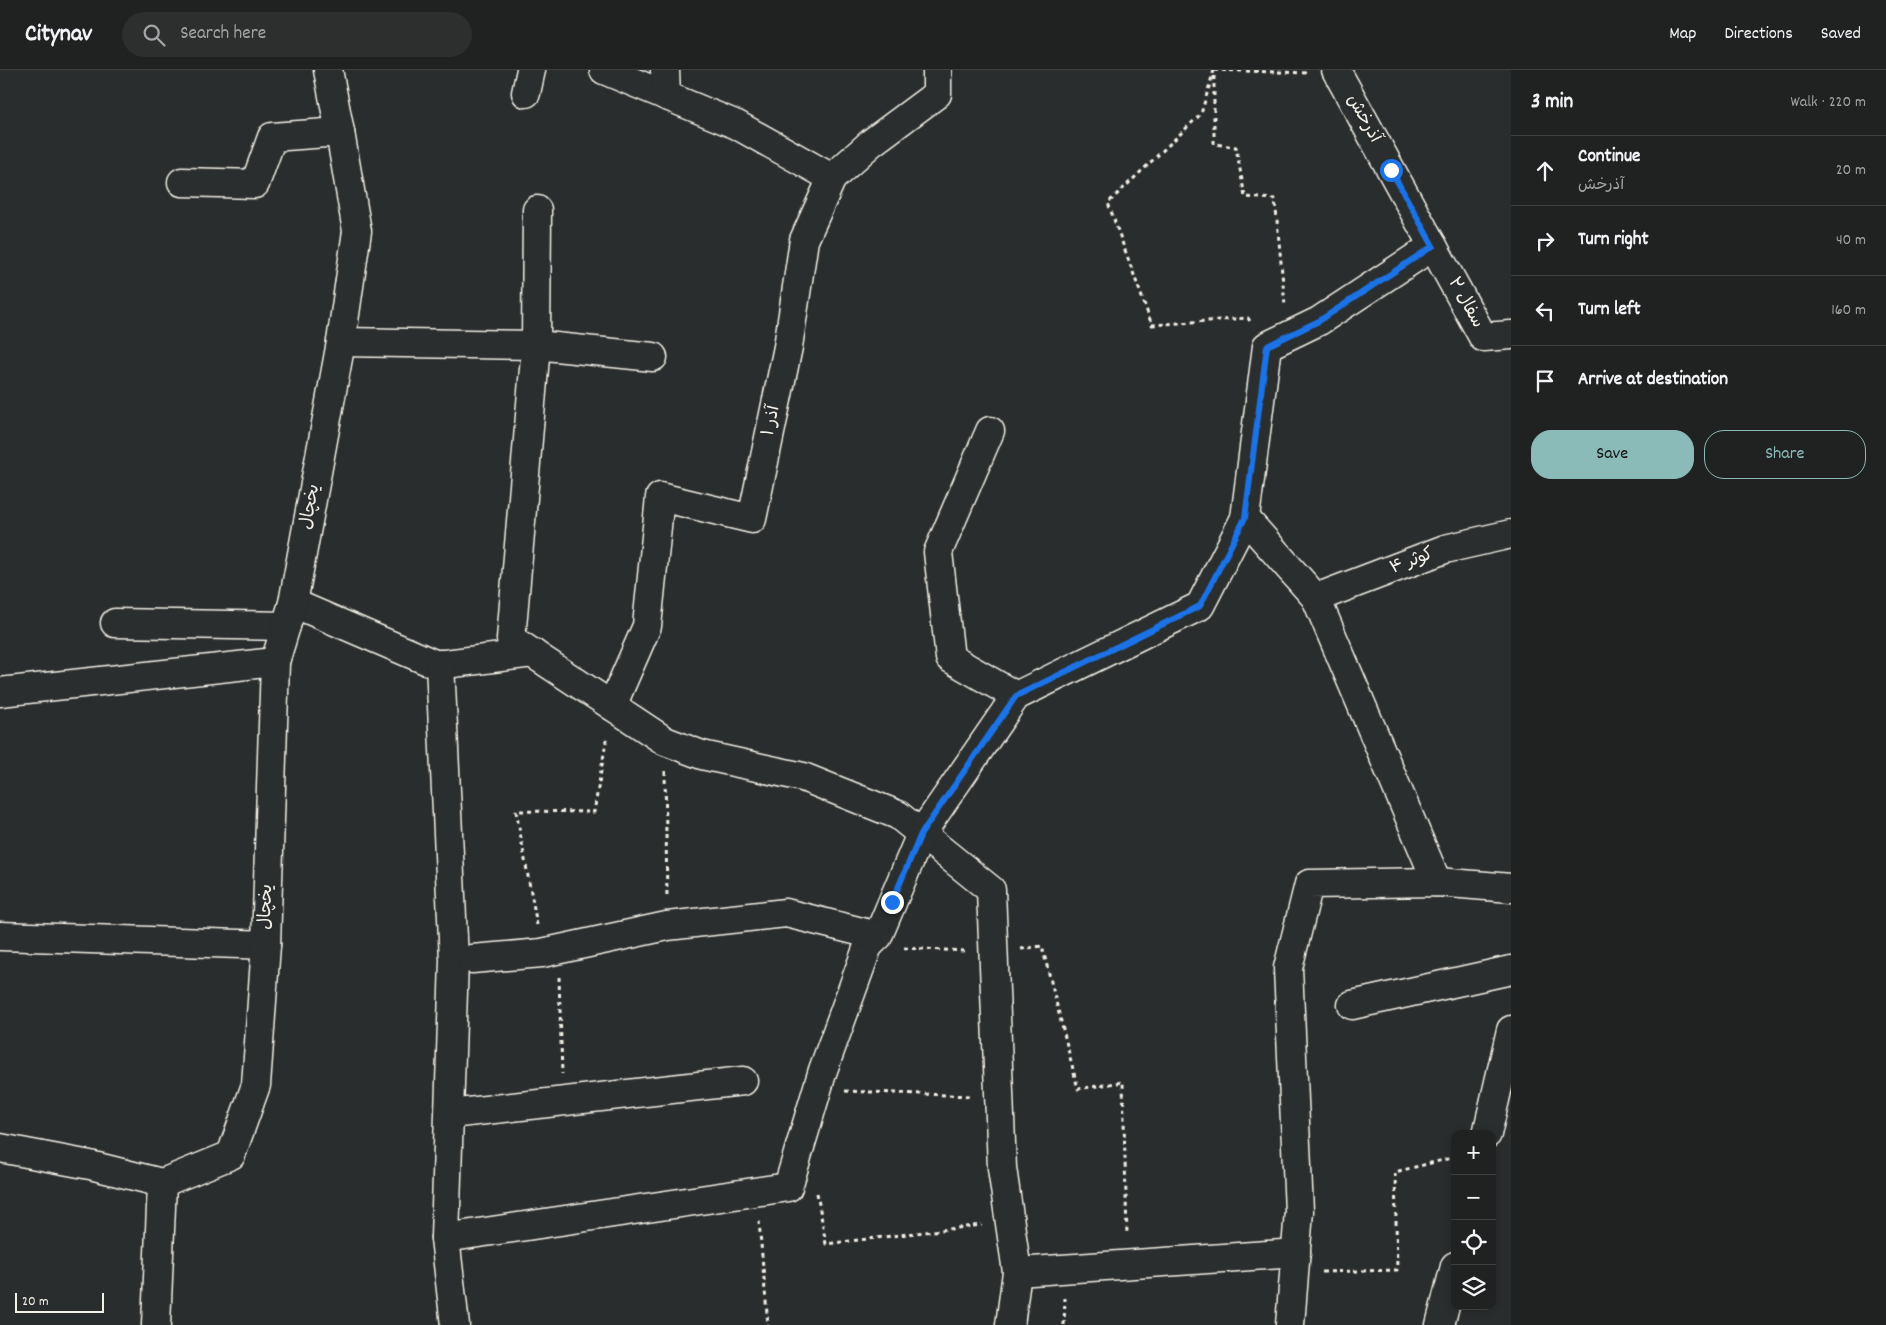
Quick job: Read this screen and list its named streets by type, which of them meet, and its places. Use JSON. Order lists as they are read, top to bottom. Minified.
{"streets":{"street":["آذرخش","سفال ۲","آذر ۱","یخچال","کوثر ۴"]},"crossings":[["آذرخش","سفال ۲"]],"scale_bar":"20 m","page":{"header":"Citynav","search":"Search here","nav":["Map","Directions","Saved"],"heading":["3 min","Walk · 220 m"],"list":[["Continue","آذرخش","20 m"],["Turn right","40 m"],["Turn left","160 m"],"Arrive at destination"],"buttons":["Save","Share"],"map_buttons":["+","−"],"scale":"20 m"}}
